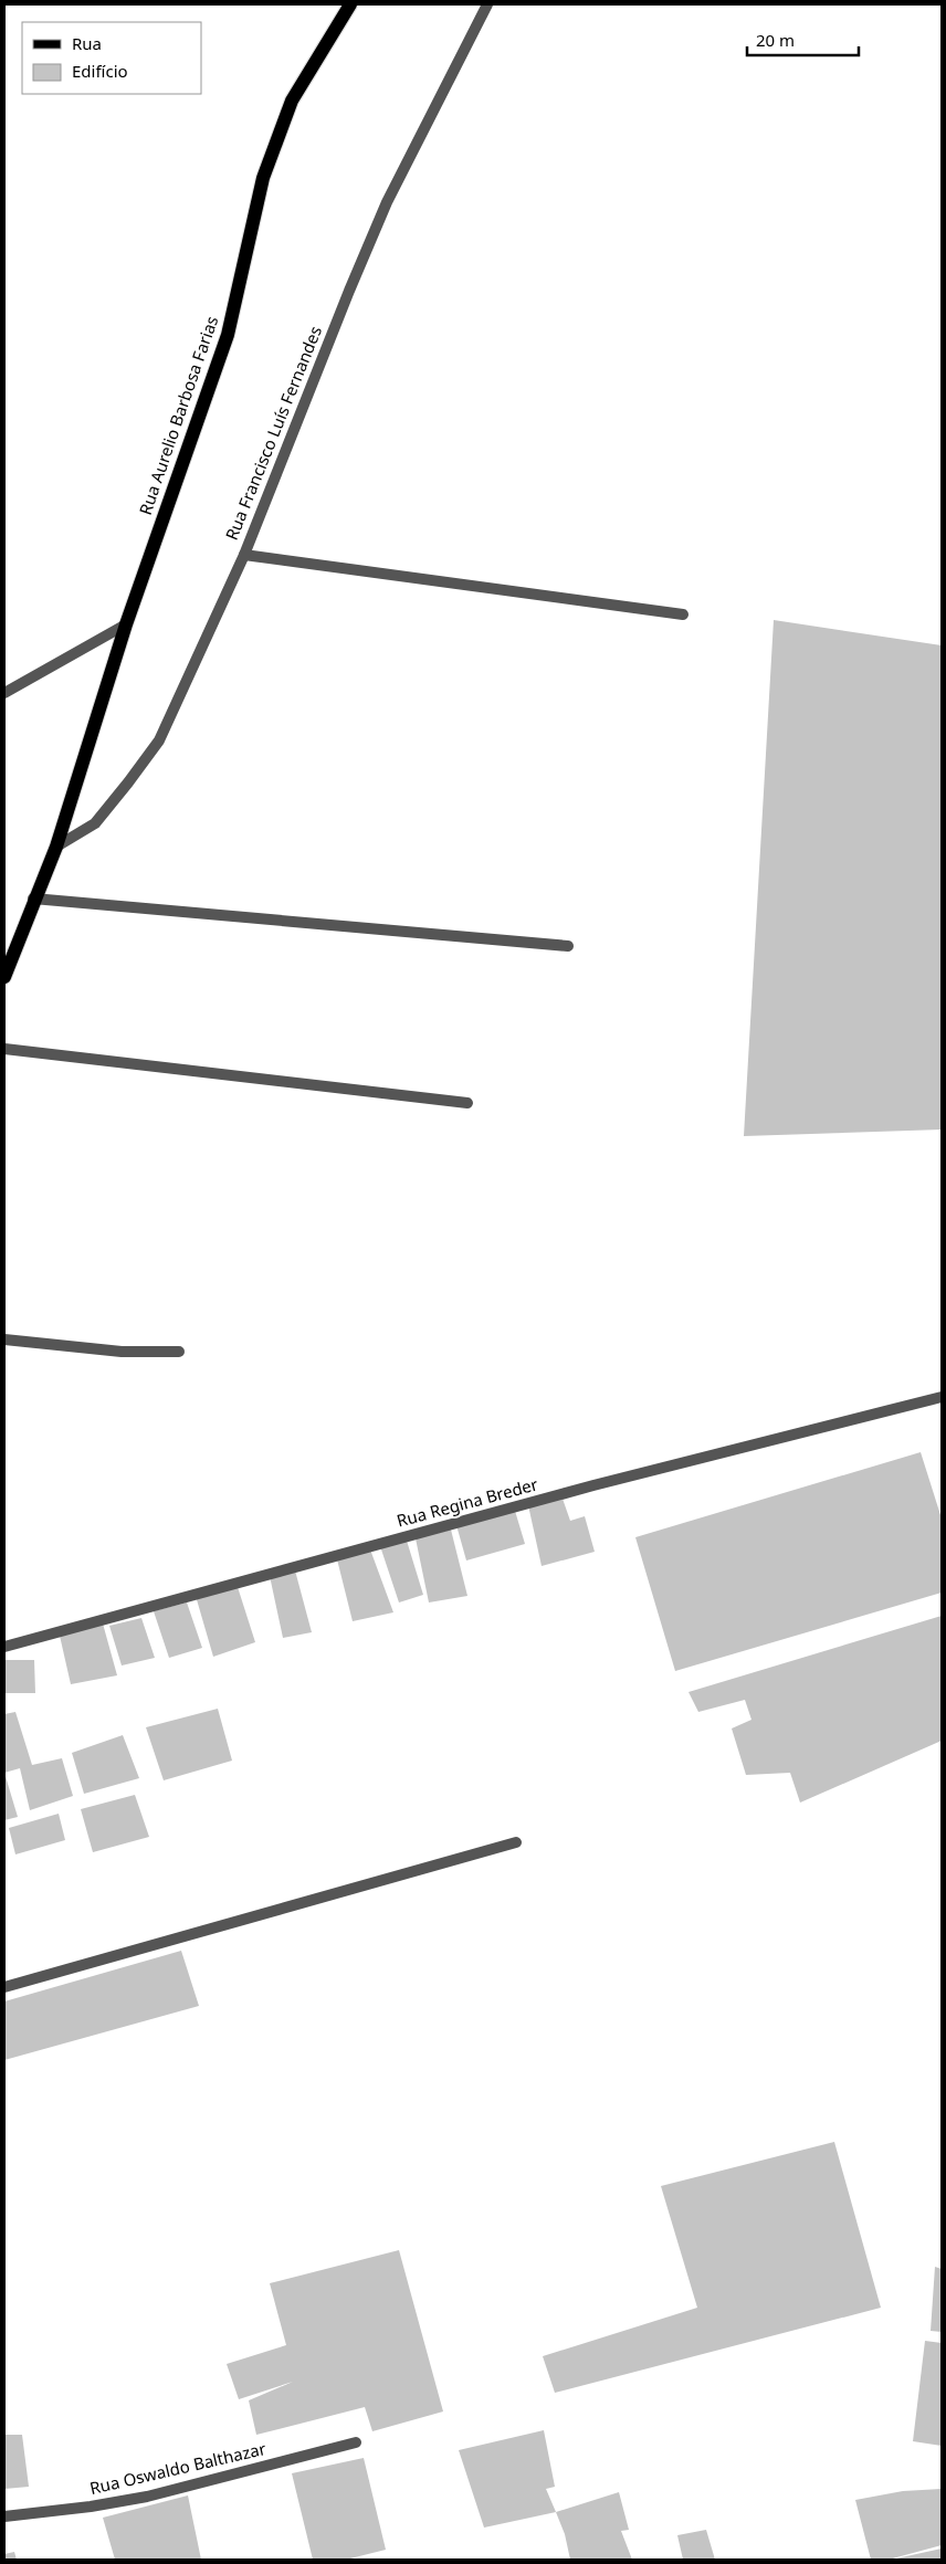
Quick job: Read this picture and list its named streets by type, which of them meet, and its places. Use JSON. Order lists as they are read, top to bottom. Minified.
{"streets":{"main road":["Rua Aurelio Barbosa Farias"],"street":["Rua Francisco Luís Fernandes","Rua Regina Breder","Rua Oswaldo Balthazar"]},"crossings":[["Rua Aurelio Barbosa Farias","Rua Francisco Luís Fernandes"]],"legend":["Rua","Edifício"],"scale_bar":"20 m"}
